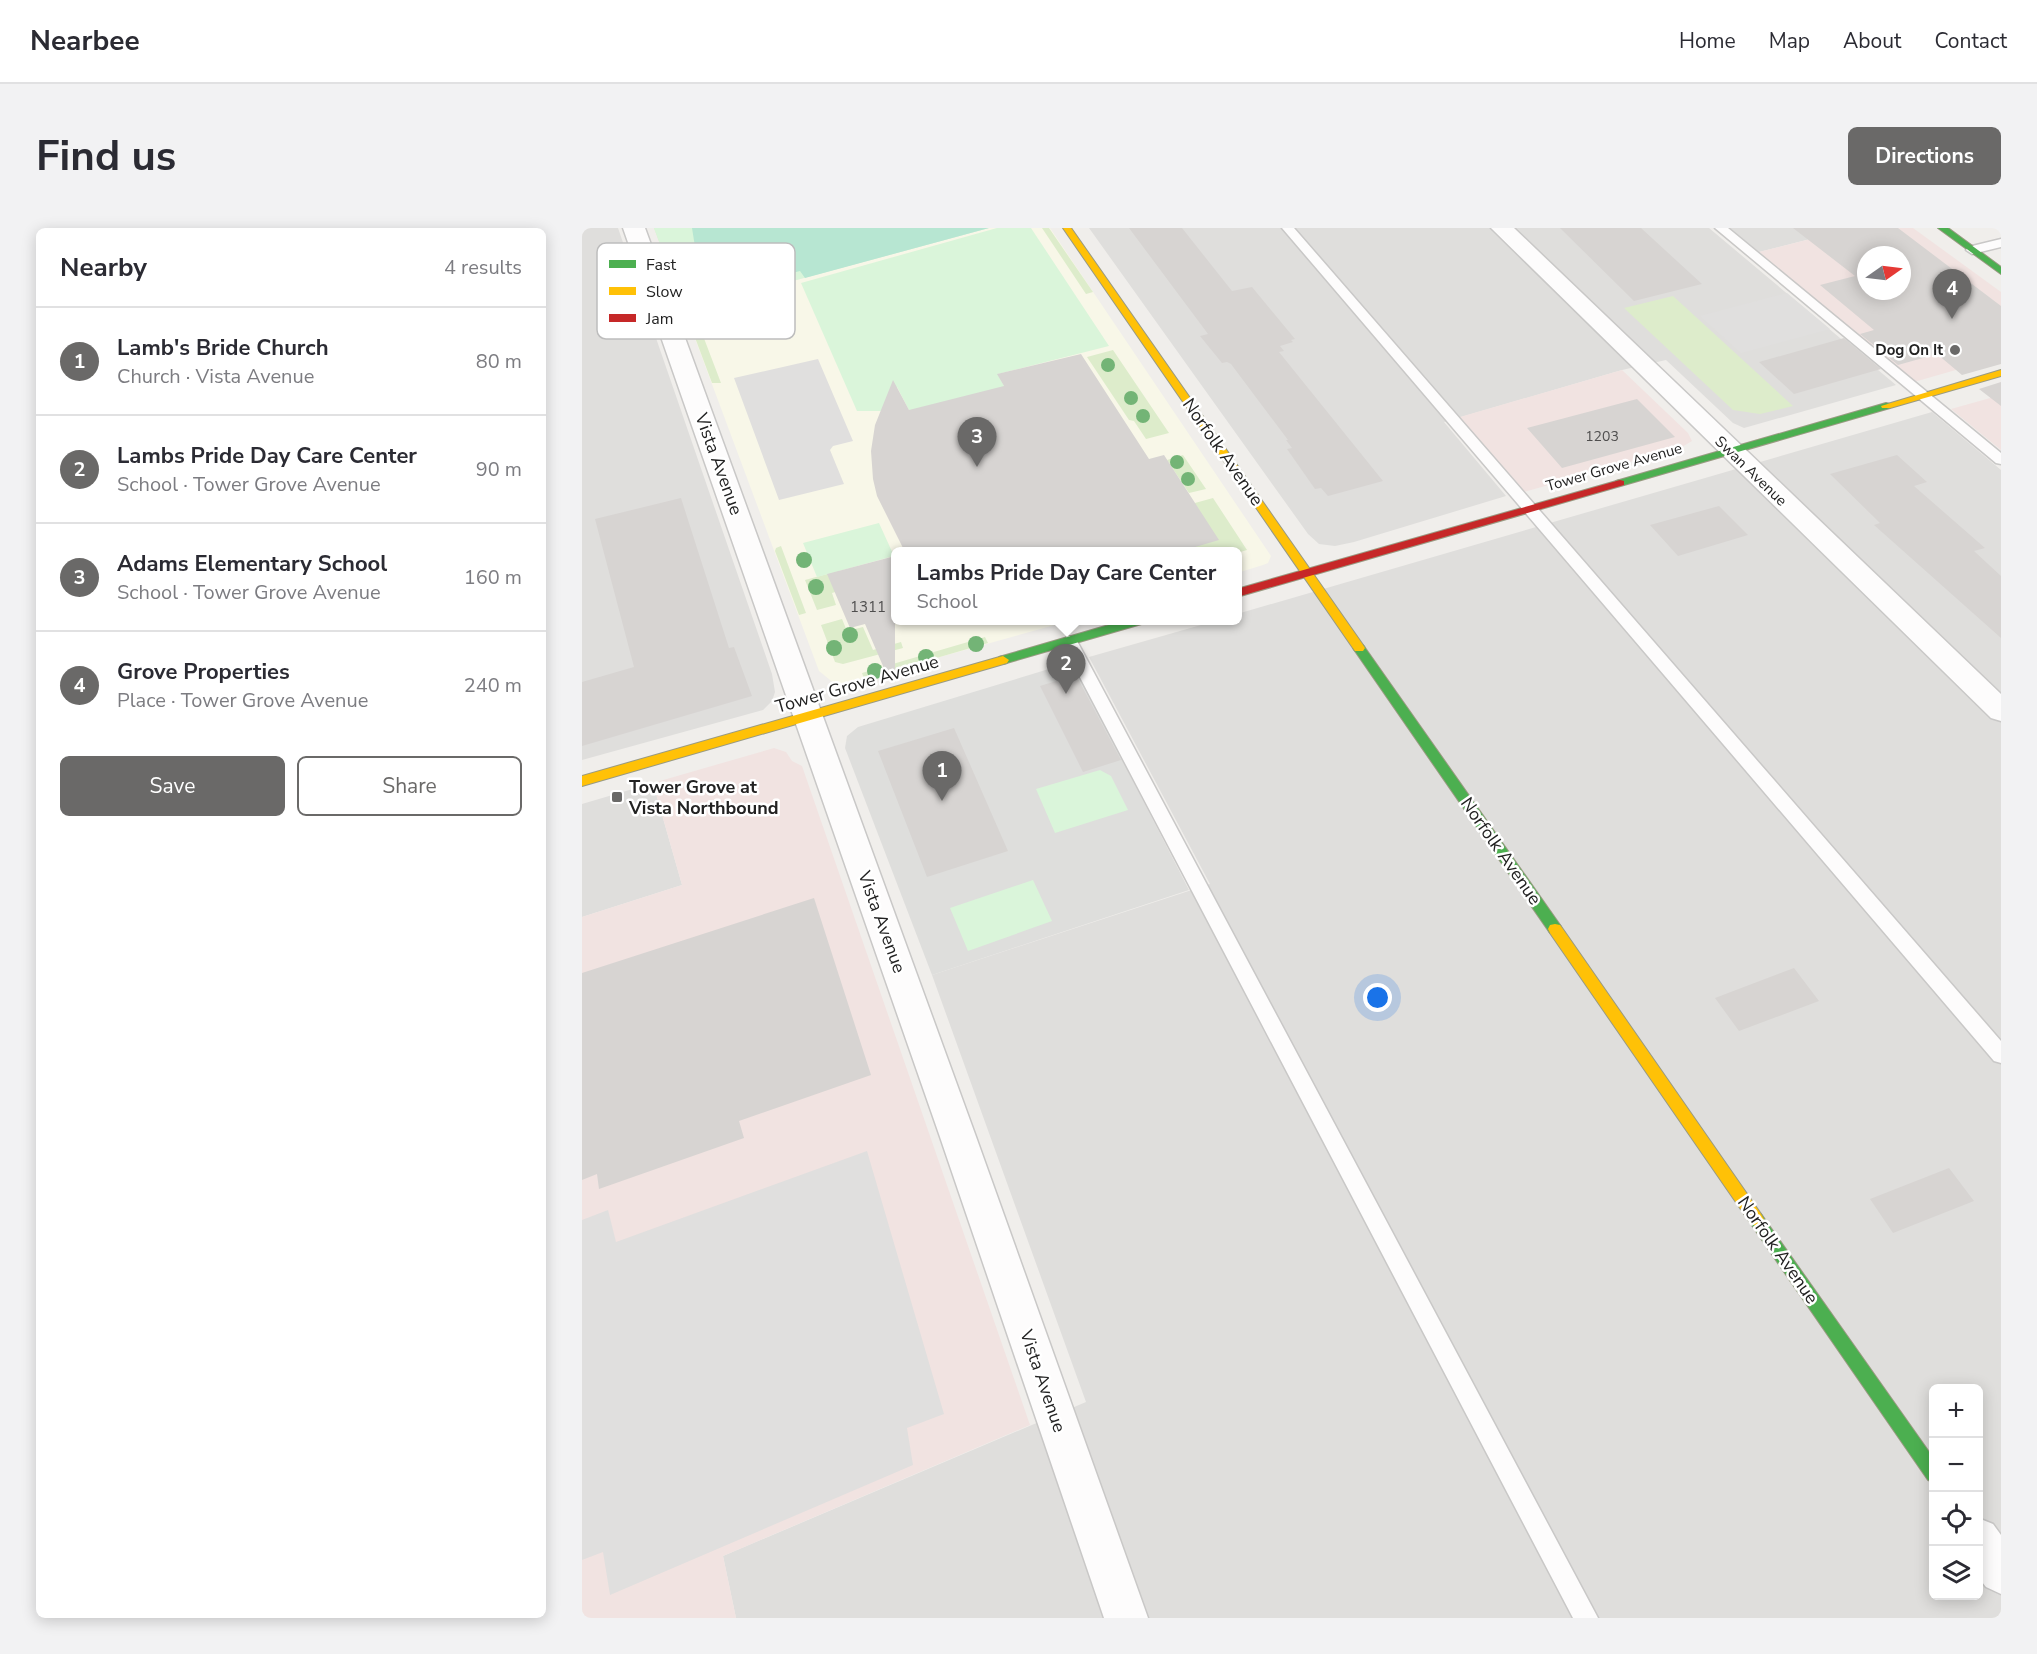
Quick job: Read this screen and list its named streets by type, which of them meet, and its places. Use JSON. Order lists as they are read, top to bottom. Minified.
{"streets":{"street":["Norfolk Avenue","Vista Avenue","Tower Grove Avenue","Swan Avenue"]},"crossings":[["Norfolk Avenue","Tower Grove Avenue"],["Vista Avenue","Tower Grove Avenue"],["Tower Grove Avenue","Swan Avenue"]],"places":{"other":["Dog On It"],"transit":["Tower Grove at Vista Northbound"]},"house_numbers":["1203","1311"],"legend":["Fast","Slow","Jam"],"north":"right","page":{"header":"Nearbee","nav":["Home","Map","About","Contact"],"buttons":["Directions",["Save","Share"]],"title":"Find us","heading":["Nearby","4 results"],"pins":["4","3","2","1"],"list":[{"mark":"1","name":"Lamb's Bride Church","note":"Church · Vista Avenue","value":"80 m"},{"mark":"2","name":"Lambs Pride Day Care Center","note":"School · Tower Grove Avenue","value":"90 m"},{"mark":"3","name":"Adams Elementary School","note":"School · Tower Grove Avenue","value":"160 m"},{"mark":"4","name":"Grove Properties","note":"Place · Tower Grove Avenue","value":"240 m"}],"popup":["Lambs Pride Day Care Center","School"],"map_buttons":["+","−"]}}
